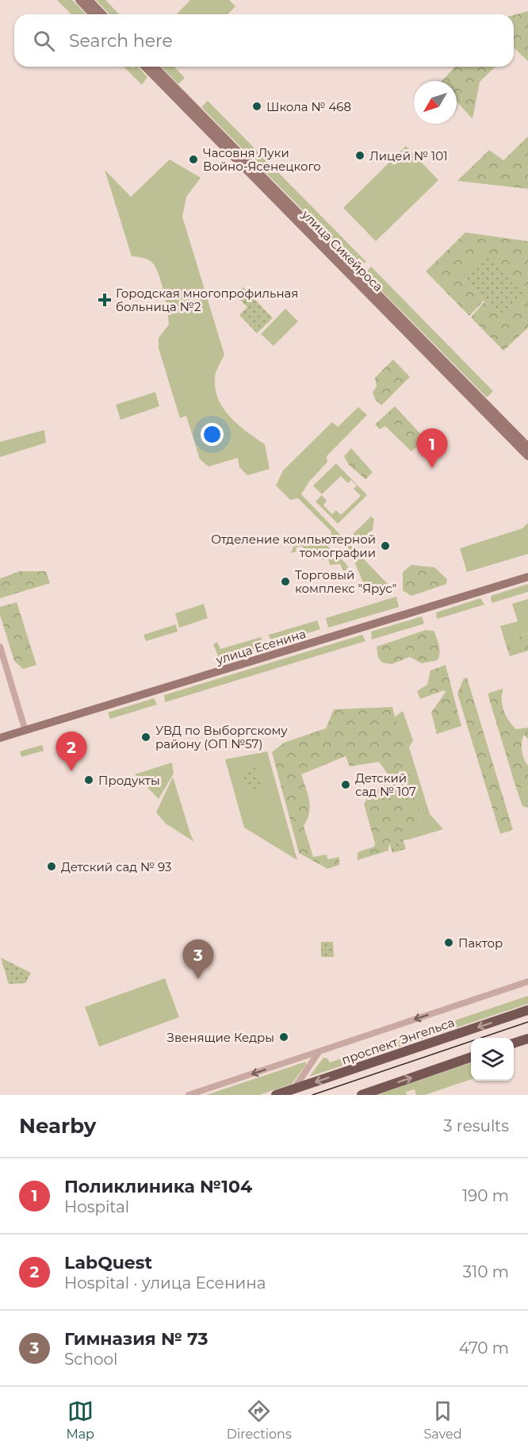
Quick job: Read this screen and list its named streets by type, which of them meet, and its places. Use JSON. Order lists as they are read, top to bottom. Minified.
{"streets":{"main road":["проспект Энгельса"],"street":["улица Сикейроса","улица Есенина"]},"places":{"other":["Школа № 468","Лицей № 101","Часовня Луки Войно-Ясенецкого","Отделение компьютерной томографии","Торговый комплекс \"Ярус\"","УВД по Выборгскому району (ОП №57)","Продукты","Детский сад № 107","Детский сад № 93","Пактор","Звенящие Кедры"],"health":["Городская многопрофильная больница №2"]},"north":"bottom left","page":{"search":"Search here","pins":["1","2","3"],"heading":["Nearby","3 results"],"list":[{"mark":"1","name":"Поликлиника №104","note":"Hospital","value":"190 m"},{"mark":"2","name":"LabQuest","note":"Hospital · улица Есенина","value":"310 m"},{"mark":"3","name":"Гимназия № 73","note":"School","value":"470 m"}],"nav":["Map","Directions","Saved"]}}
